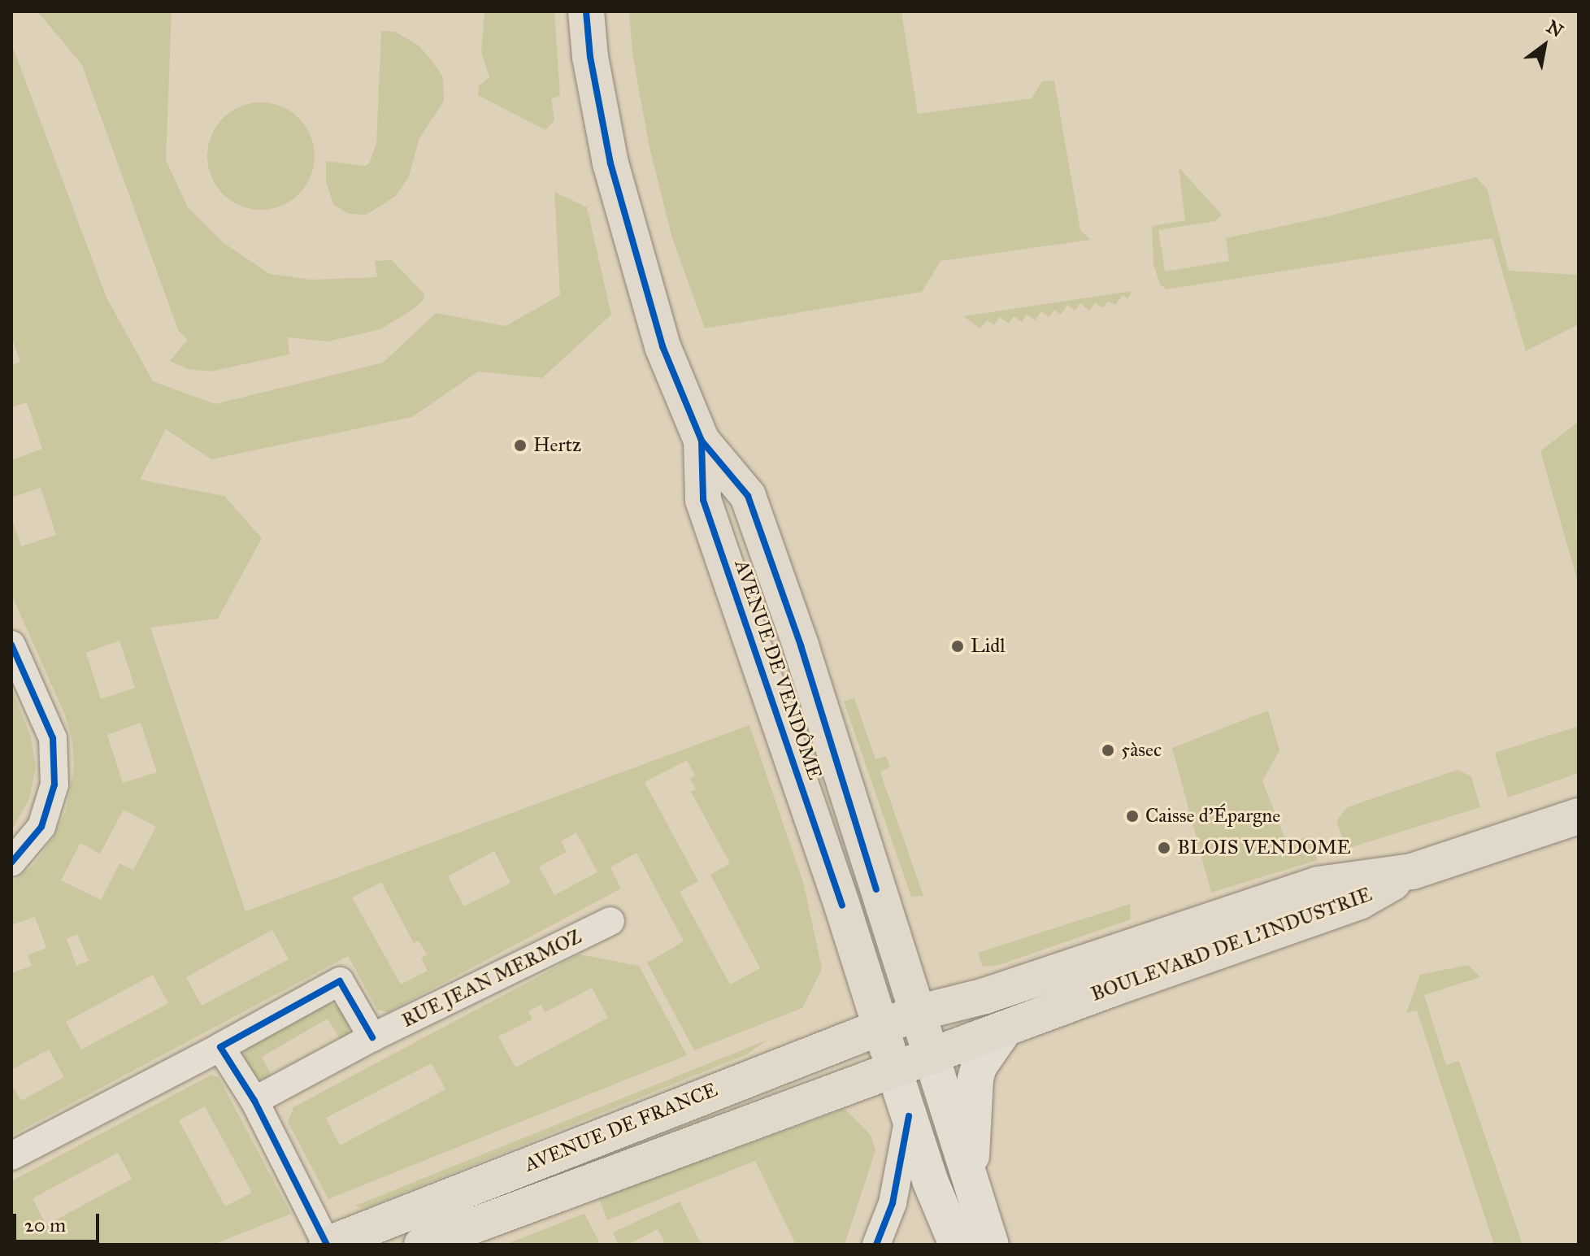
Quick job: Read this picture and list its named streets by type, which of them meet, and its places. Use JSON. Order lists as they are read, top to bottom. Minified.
{"streets":{"main road":["AVENUE DE VENDÔME","BOULEVARD DE L'INDUSTRIE","AVENUE DE FRANCE"],"street":["RUE JEAN MERMOZ"]},"crossings":[["AVENUE DE VENDÔME","BOULEVARD DE L'INDUSTRIE"],["AVENUE DE VENDÔME","AVENUE DE FRANCE"],["BOULEVARD DE L'INDUSTRIE","AVENUE DE FRANCE"]],"places":["Hertz","Lidl","5àsec","Caisse d'Épargne","BLOIS VENDOME"],"scale_bar":"20 m","north":"top right"}
